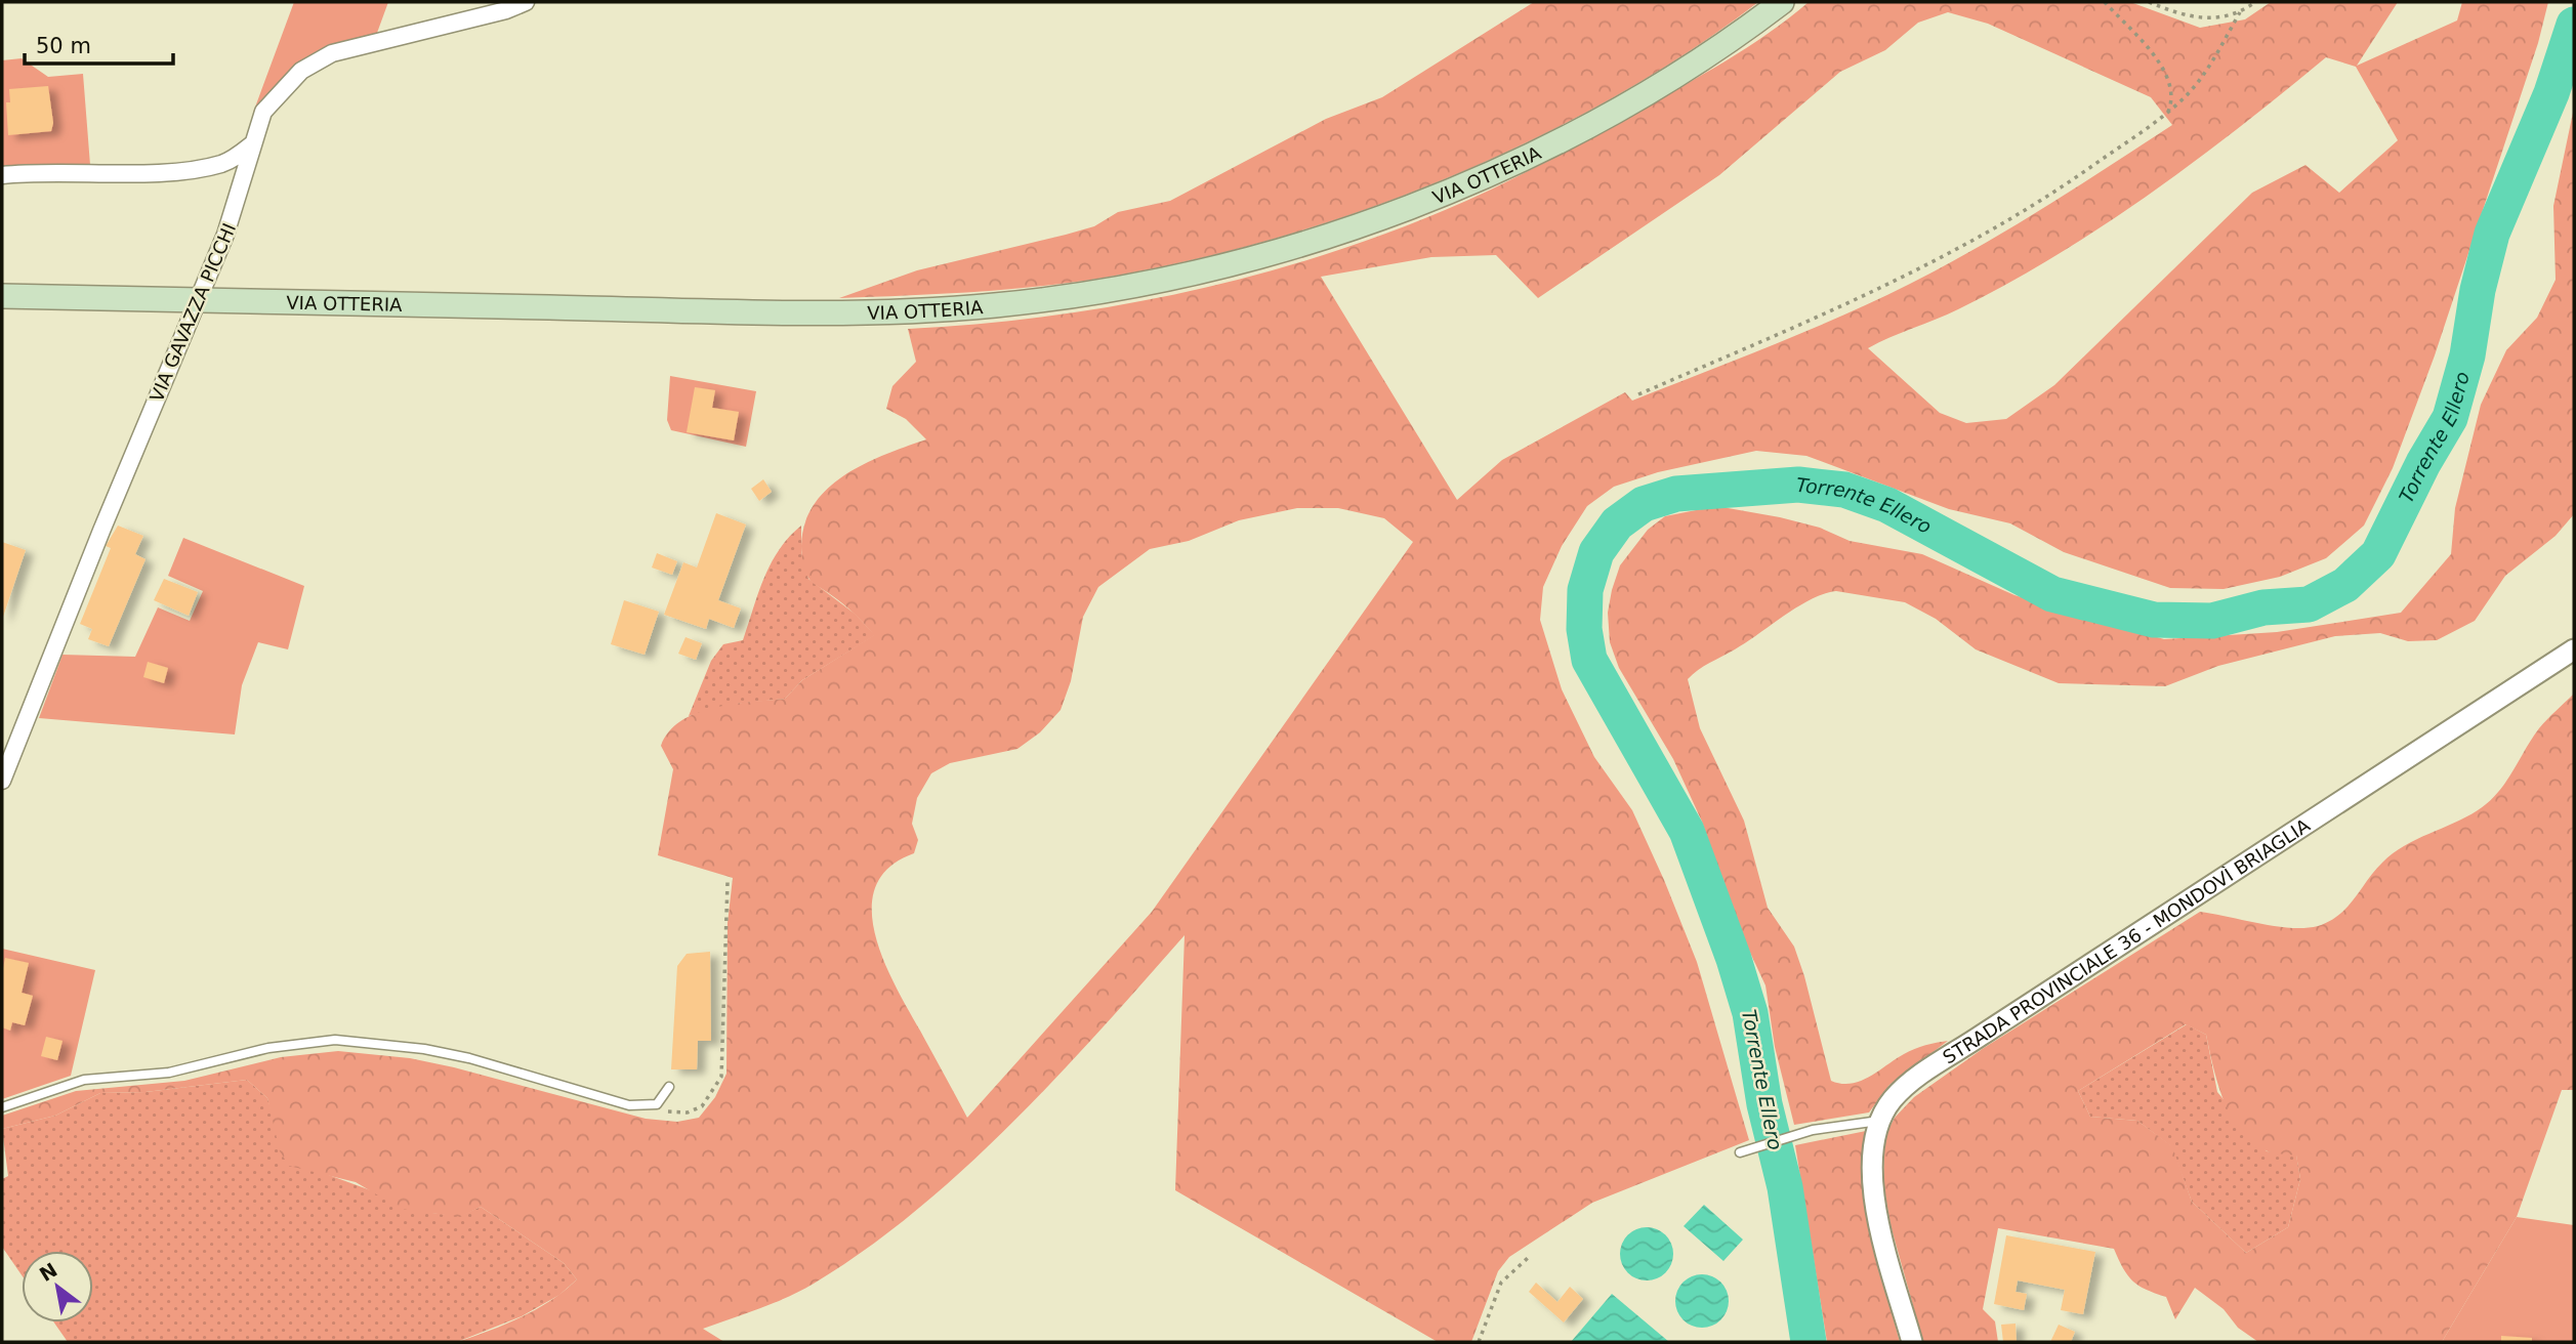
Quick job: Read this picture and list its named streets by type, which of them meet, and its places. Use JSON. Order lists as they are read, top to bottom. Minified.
{"streets":{"main road":["VIA OTTERIA"],"street":["VIA GAVAZZA PICCHI","STRADA PROVINCIALE 36 - MONDOVÌ BRIAGLIA"]},"crossings":[["VIA OTTERIA","VIA GAVAZZA PICCHI"]],"water":["Torrente Ellero"],"scale_bar":"50 m","north":"top left"}
